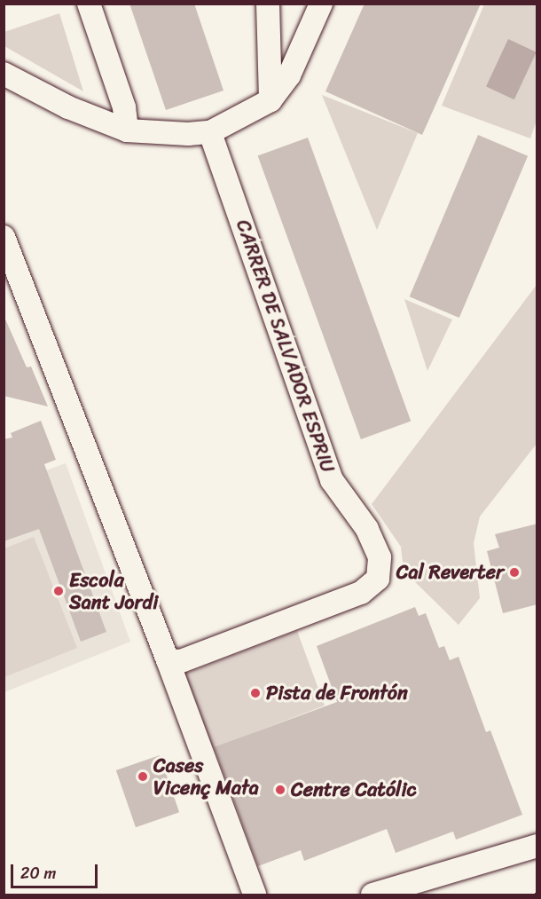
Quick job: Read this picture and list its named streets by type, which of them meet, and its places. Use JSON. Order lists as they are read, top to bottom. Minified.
{"streets":{"street":["CARRER DE SALVADOR ESPRIU"]},"places":["Cal Reverter","Escola Sant Jordi","Pista de Frontón","Cases Vicenç Mata","Centre Católic"],"scale_bar":"20 m"}
